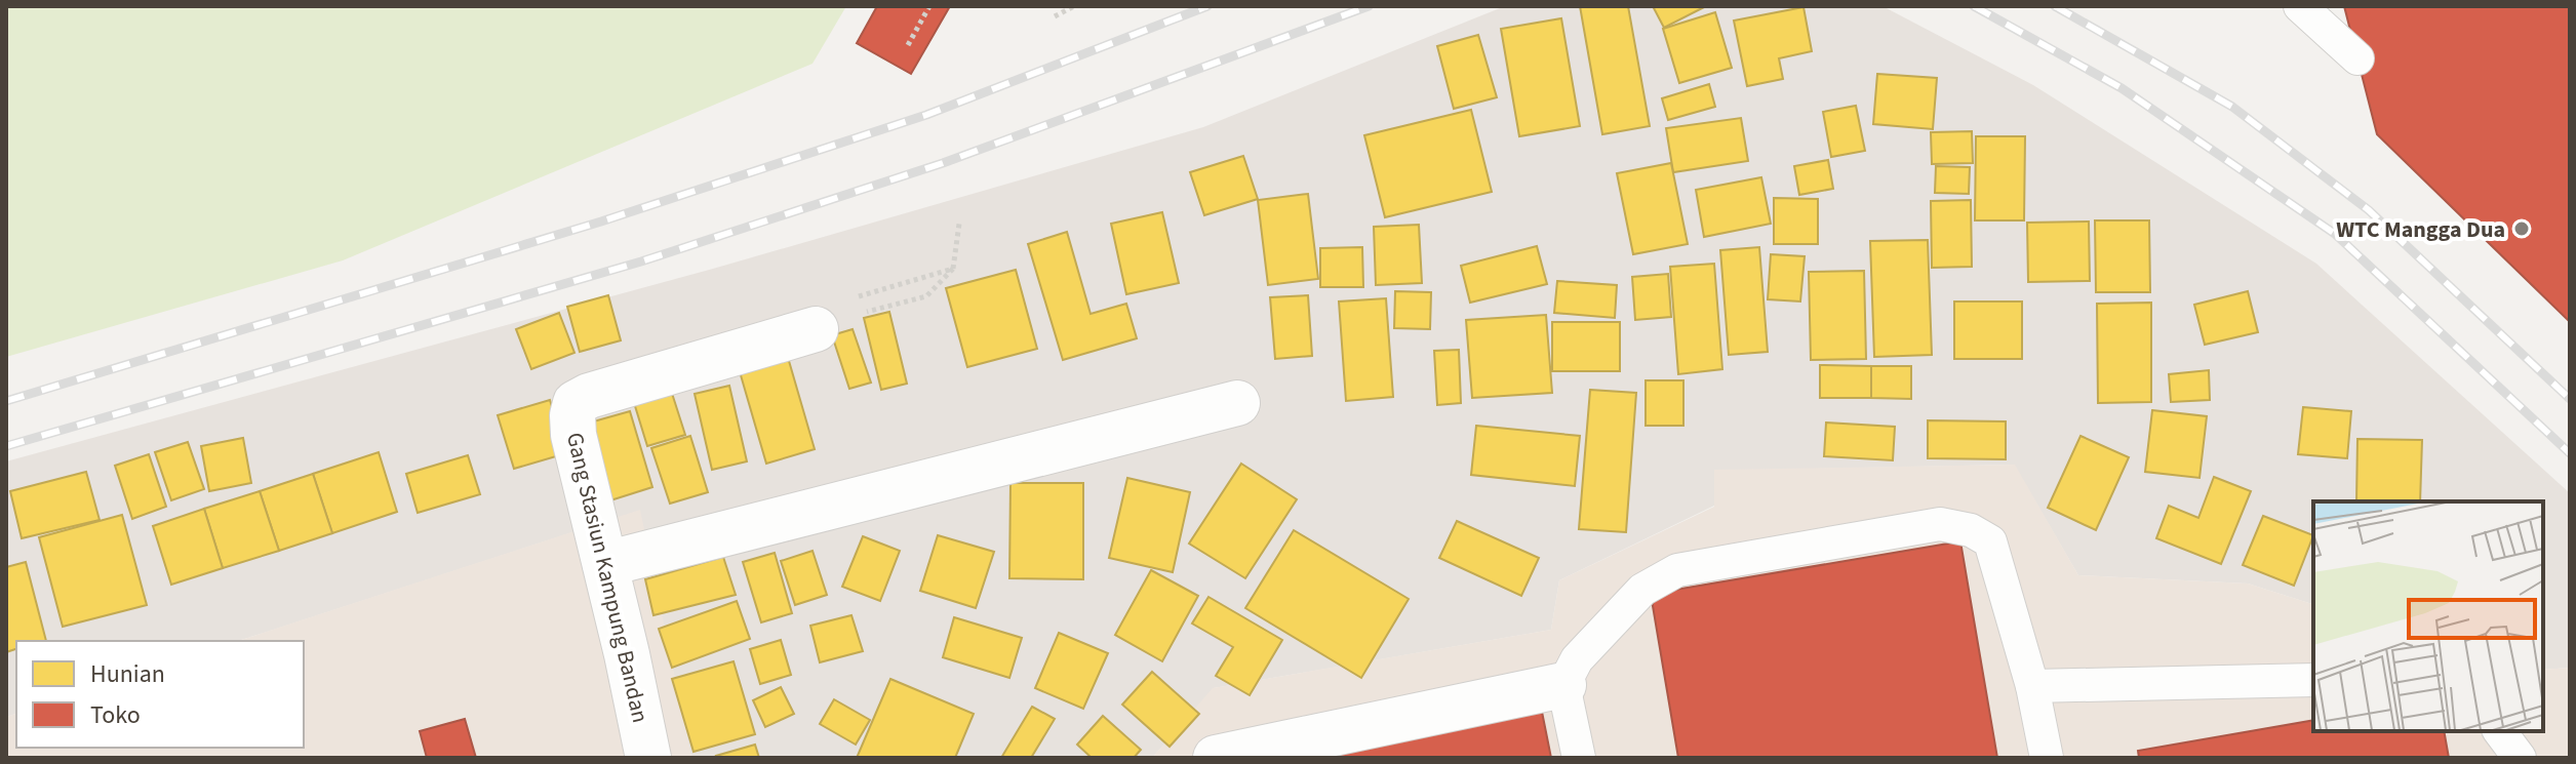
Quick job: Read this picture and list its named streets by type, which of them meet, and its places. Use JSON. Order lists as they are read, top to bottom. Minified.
{"streets":{"street":["Gang Stasiun Kampung Bandan"]},"places":["WTC Mangga Dua"],"legend":["Hunian","Toko"]}
